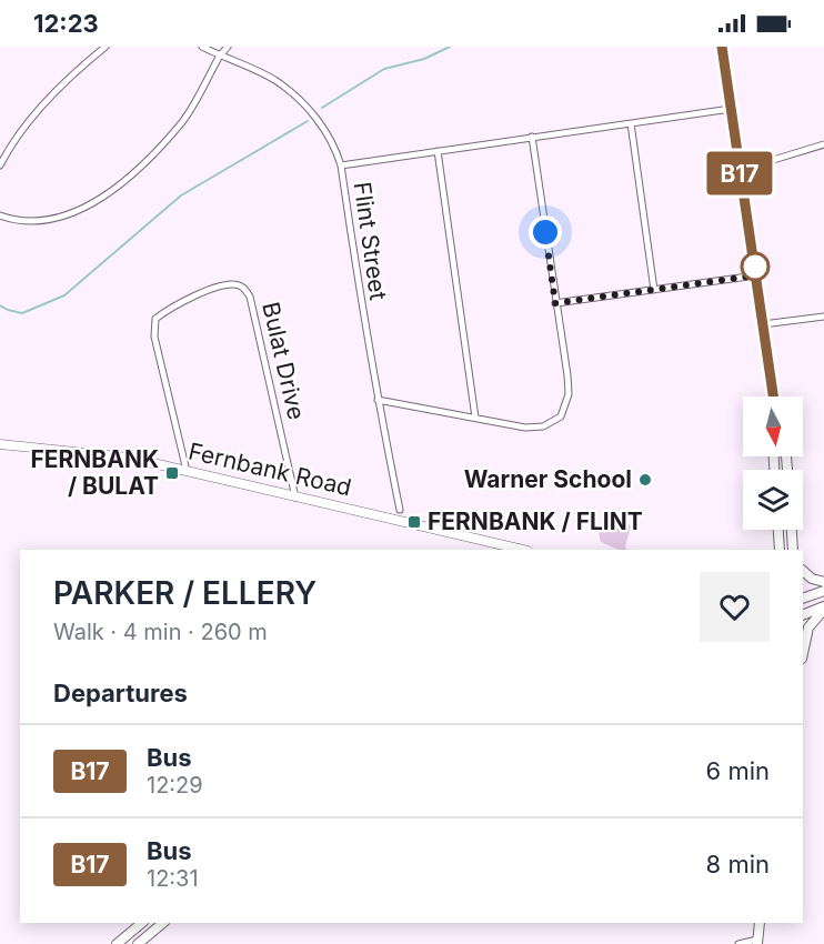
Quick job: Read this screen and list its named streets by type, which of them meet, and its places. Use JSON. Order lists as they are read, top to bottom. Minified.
{"streets":{"main road":["Fernbank Road"],"street":["Flint Street","Bulat Drive"]},"crossings":[["Bulat Drive","Fernbank Road"]],"places":{"transit":["FERNBANK / BULAT","FERNBANK / FLINT"],"other":["Warner School"]},"lines":["bus line B17"],"north":"bottom","page":{"status":"12:23","on_map":"B17","heading":[["PARKER / ELLERY","Walk · 4 min · 260 m"],"Departures"],"list":[{"mark":"B17","name":"Bus","note":"12:29","value":"6 min"},{"mark":"B17","name":"Bus","note":"12:31","value":"8 min"}]}}
